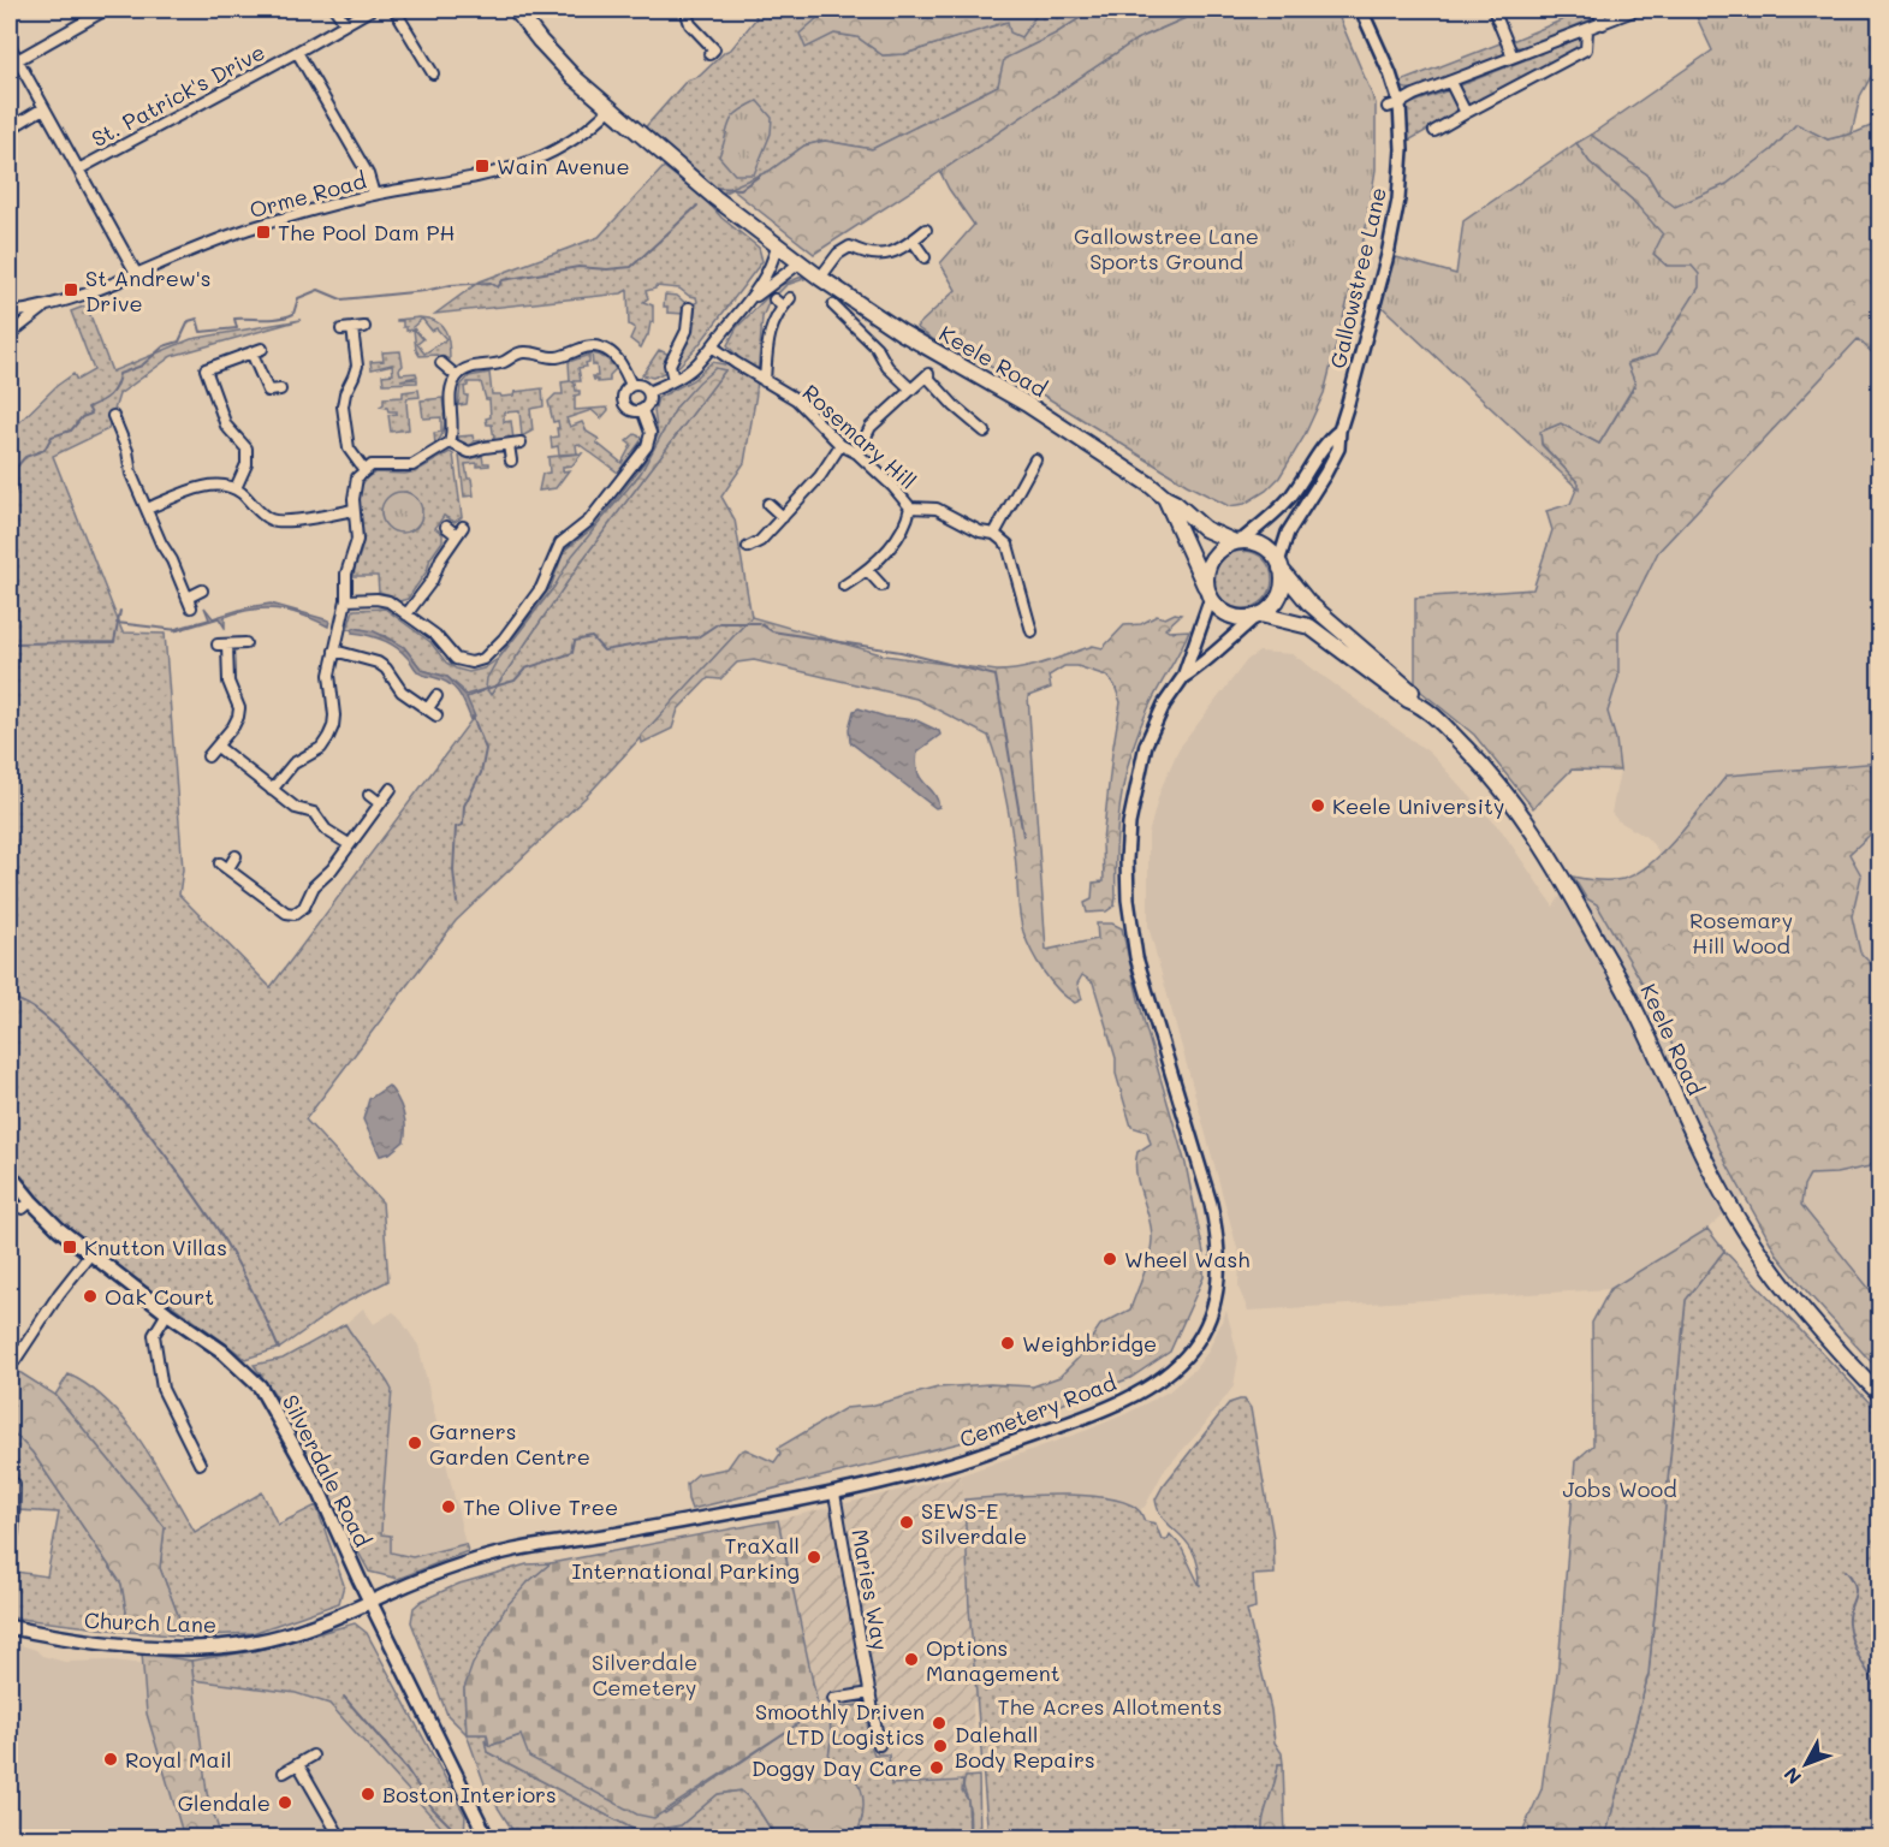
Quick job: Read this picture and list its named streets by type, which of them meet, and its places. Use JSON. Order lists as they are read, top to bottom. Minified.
{"streets":{"main road":["Keele Road","Silverdale Road","Church Lane"],"street":["St. Patrick's Drive","Orme Road","Gallowstree Lane","Rosemary Hill","Cemetery Road","Maries Way"]},"crossings":[["Orme Road","Keele Road"],["Gallowstree Lane","Keele Road"],["Gallowstree Lane","Cemetery Road"],["Keele Road","Cemetery Road"],["Cemetery Road","Silverdale Road"],["Cemetery Road","Maries Way"],["Cemetery Road","Church Lane"],["Silverdale Road","Church Lane"]],"parks":["Gallowstree Lane Sports Ground","Rosemary Hill Wood","Jobs Wood","Silverdale Cemetery","The Acres Allotments"],"places":{"transit":["Wain Avenue","The Pool Dam PH","St Andrew's Drive","Knutton Villas"],"other":["Keele University","Wheel Wash","Oak Court","Weighbridge","Garners Garden Centre","The Olive Tree","SEWS-E Silverdale","TraXall International Parking","Options Management","Smoothly Driven LTD Logistics","Dalehall Body Repairs","Royal Mail","Doggy Day Care","Boston Interiors","Glendale"]},"north":"bottom left"}
